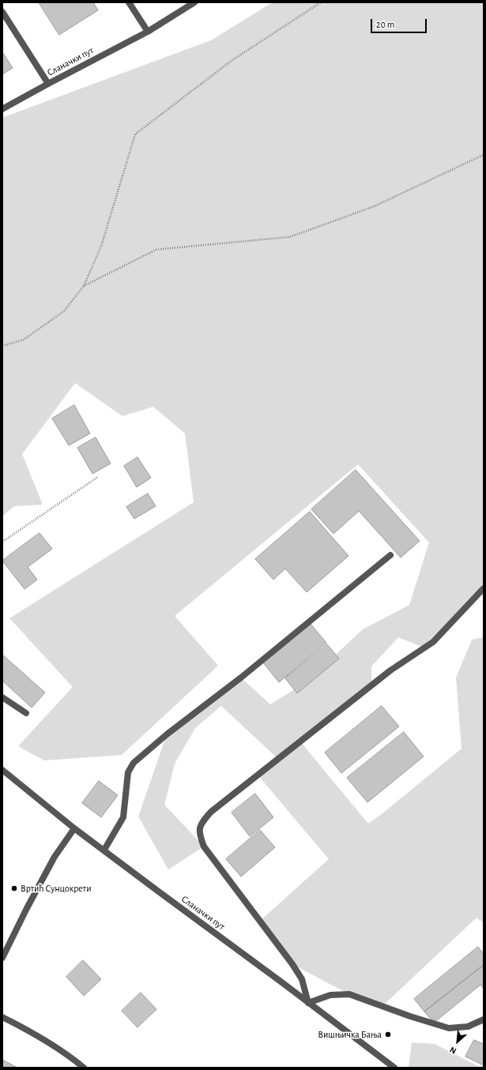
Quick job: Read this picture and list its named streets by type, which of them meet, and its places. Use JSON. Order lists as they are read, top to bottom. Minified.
{"streets":{"street":["Сланачки пут"]},"places":["Вртић Сунцокрети","Вишњичка Бања"],"scale_bar":"20 m","north":"bottom left"}
